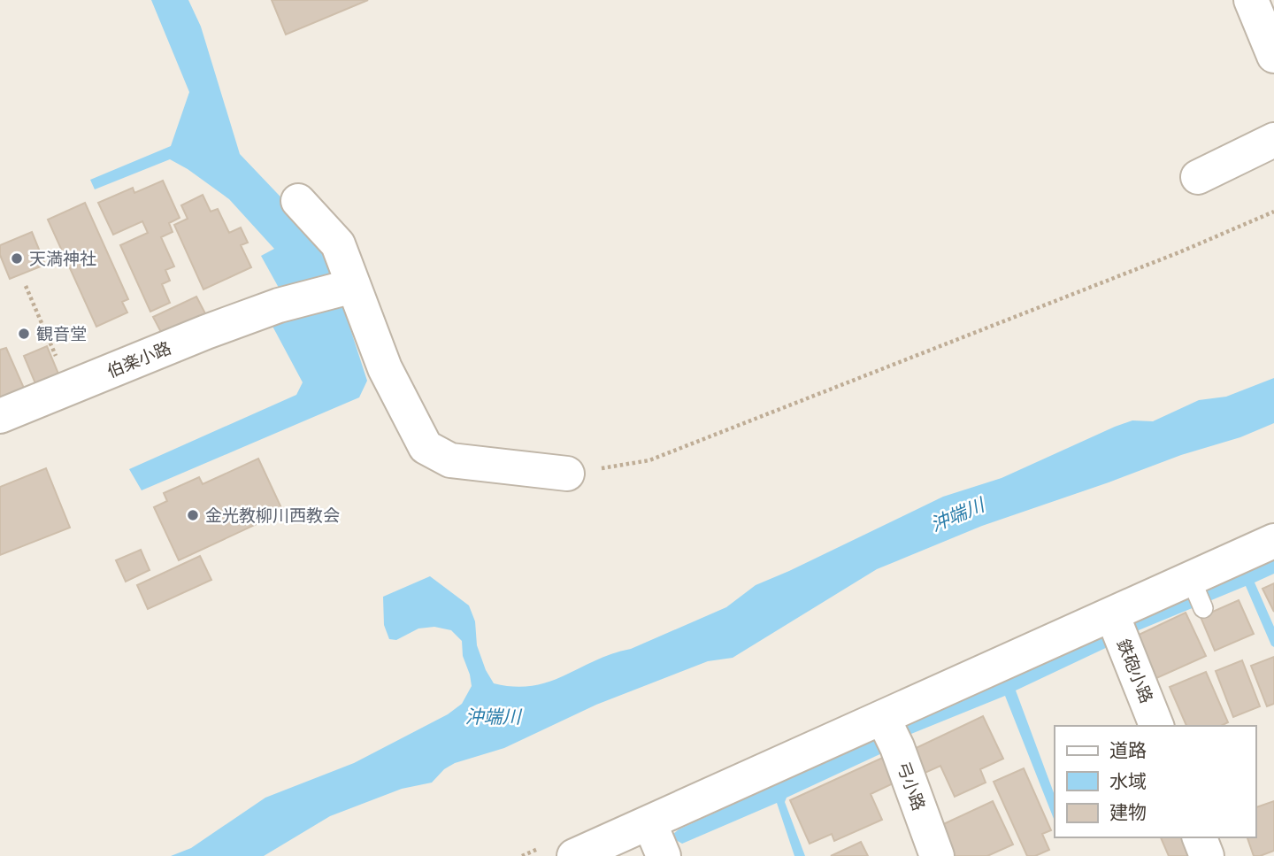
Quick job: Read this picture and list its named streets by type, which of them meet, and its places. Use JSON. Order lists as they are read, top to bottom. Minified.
{"streets":{"street":["伯楽小路","鉄砲小路","弓小路"]},"water":["沖端川"],"places":["天満神社","観音堂","金光教柳川西教会"],"legend":["道路","水域","建物"]}
